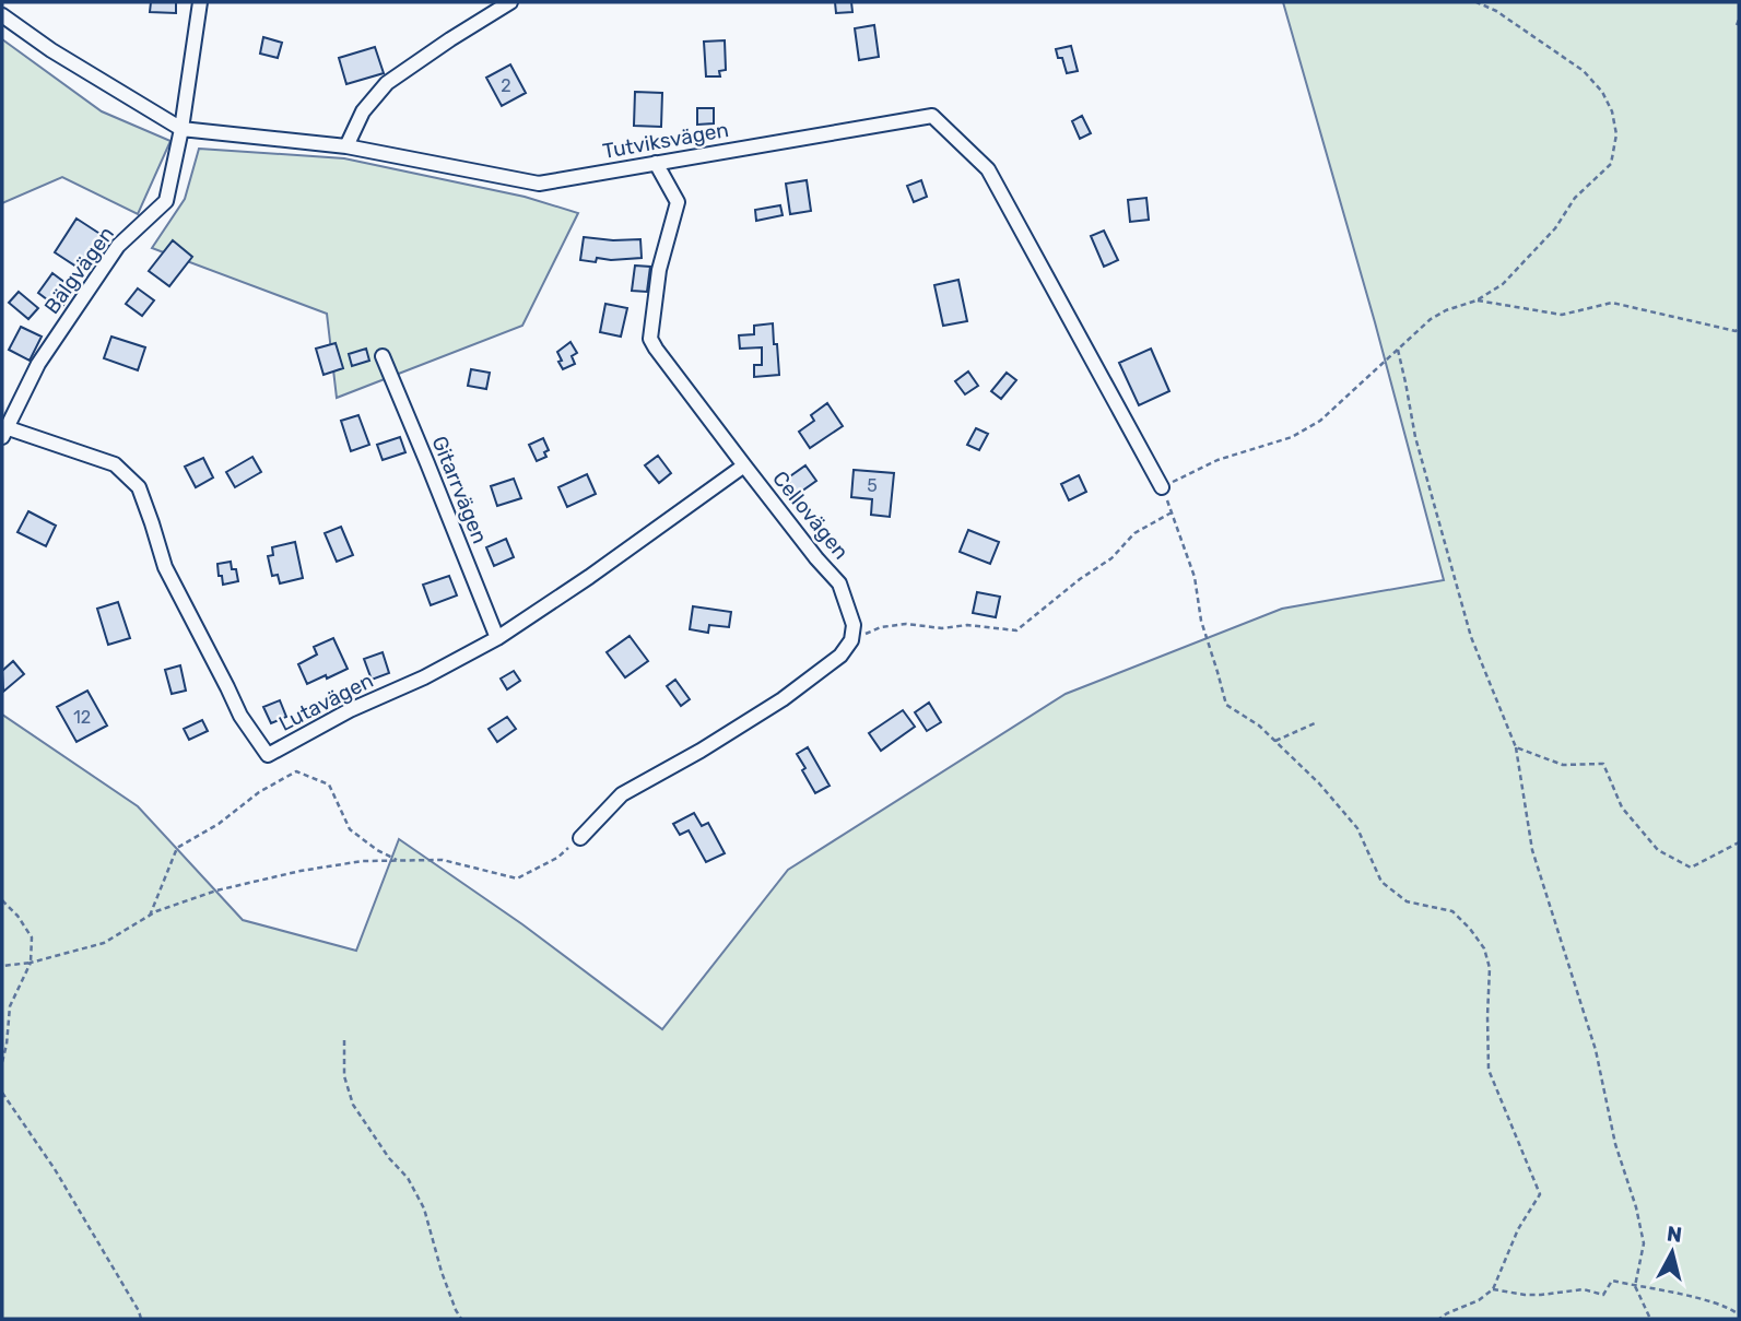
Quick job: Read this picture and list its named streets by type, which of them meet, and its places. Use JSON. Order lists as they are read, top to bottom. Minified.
{"streets":{"street":["Tutviksvägen","Bälgvägen","Gitarrvägen","Cellovägen","Lutavägen"]},"crossings":[["Tutviksvägen","Bälgvägen"],["Tutviksvägen","Cellovägen"],["Bälgvägen","Lutavägen"],["Gitarrvägen","Lutavägen"],["Cellovägen","Lutavägen"]],"house_numbers":["2","5","12"],"north":"top"}
